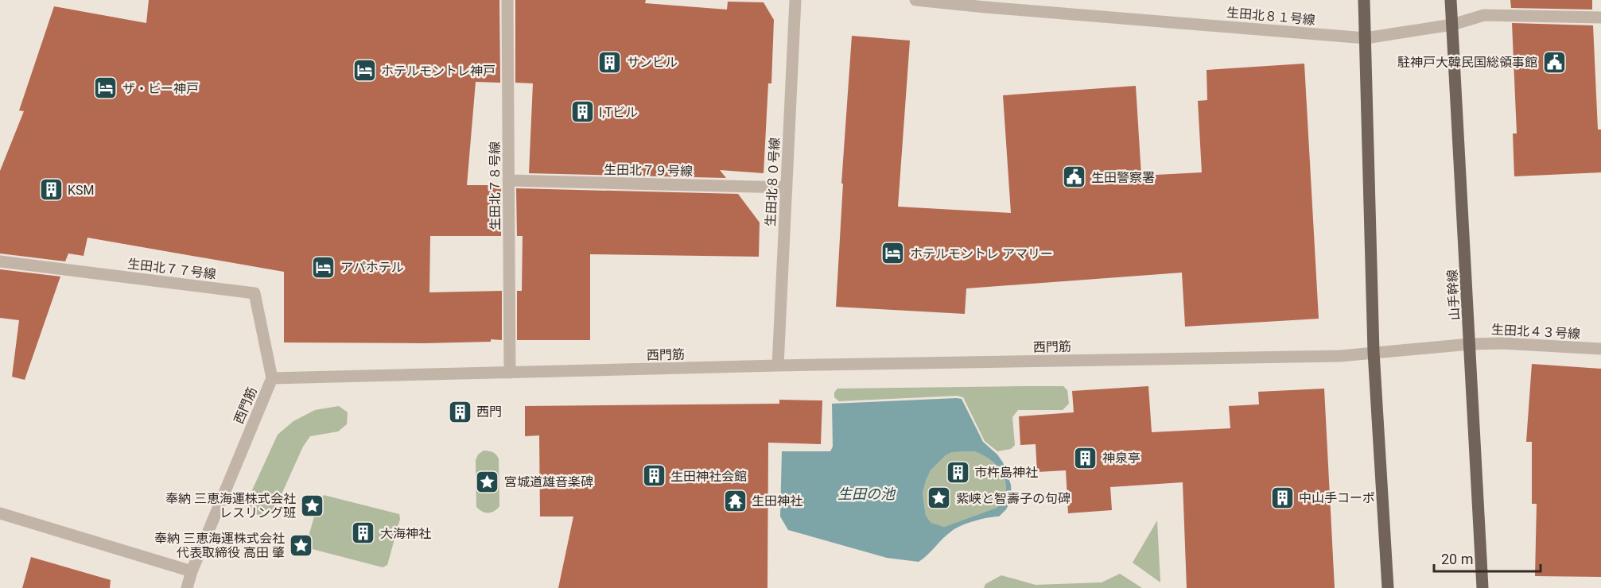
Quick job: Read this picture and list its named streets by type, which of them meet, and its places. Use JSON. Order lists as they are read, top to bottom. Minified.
{"streets":{"main road":["山手幹線"],"street":["生田北８１号線","生田北７９号線","生田北８０号線","生田北７８号線","生田北７７号線","生田北４３号線","西門筋"]},"crossings":[["生田北８１号線","山手幹線"],["生田北７９号線","生田北８０号線"],["生田北７９号線","生田北７８号線"],["生田北８０号線","西門筋"],["生田北７８号線","西門筋"],["生田北７７号線","西門筋"],["山手幹線","生田北４３号線"],["山手幹線","西門筋"],["生田北４３号線","西門筋"]],"water":["生田の池"],"places":{"building":["サンビル","I,Tビル","KSM","西門","神泉亭","市杵島神社","生田神社会館","中山手コーポ","大海神社"],"public building":["駐神戸大韓民国総領事館","生田警察署"],"hotel":["ホテルモントレ神戸","ザ・ビー神戸","ホテルモントレ アマリー","アパホテル"],"place":["宮城道雄音楽碑","紫峡と智壽子の句碑","奉納 三恵海運株式会社 レスリング班","奉納 三恵海運株式会社 代表取締役 高田 肇"],"temple":["生田神社"]},"scale_bar":"20 m"}
